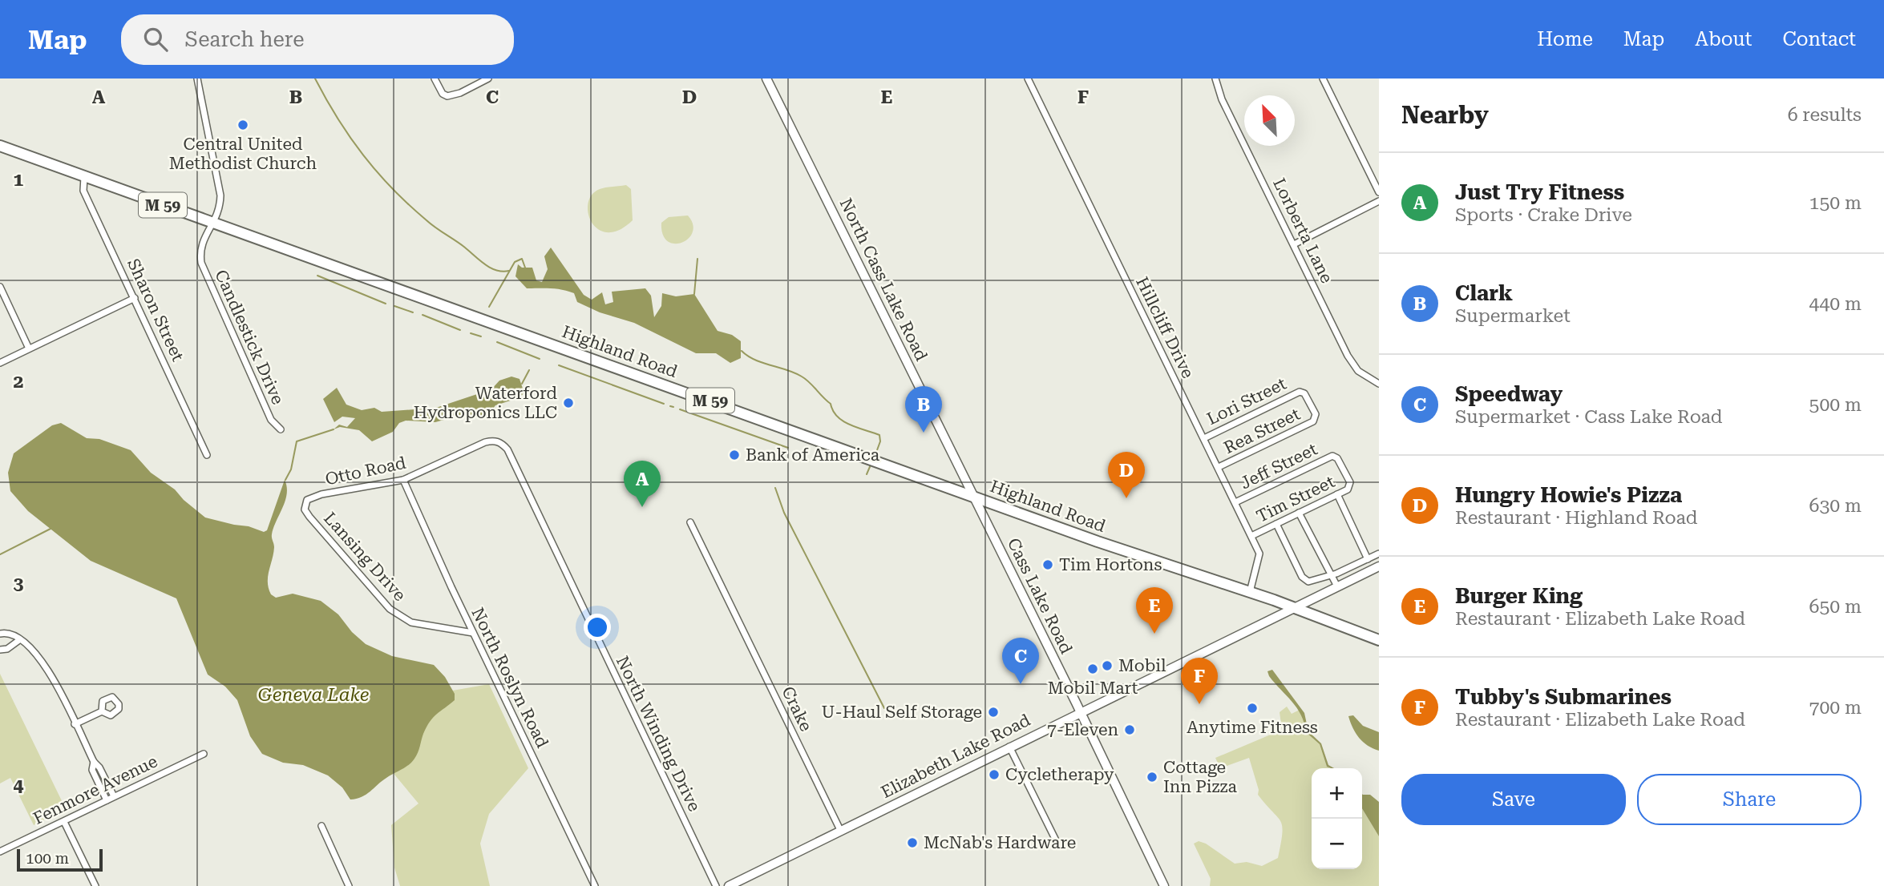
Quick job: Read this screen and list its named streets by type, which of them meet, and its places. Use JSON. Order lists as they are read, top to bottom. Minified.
{"streets":{"highway":["M 59","Highland Road"],"street":["Lorberta Lane","North Cass Lake Road","Sharon Street","Hillcliff Drive","Candlestick Drive","Lori Street","Rea Street","Jeff Street","Otto Road","Tim Street","Lansing Drive","Cass Lake Road","North Roslyn Road","Crake","North Winding Drive","Elizabeth Lake Road","Fenmore Avenue"]},"crossings":[["M 59","Highland Road"],["M 59","Elizabeth Lake Road"],["North Cass Lake Road","Highland Road"],["North Cass Lake Road","Cass Lake Road"],["Sharon Street","Highland Road"],["Hillcliff Drive","Highland Road"],["Hillcliff Drive","Lori Street"],["Hillcliff Drive","Rea Street"],["Hillcliff Drive","Jeff Street"],["Hillcliff Drive","Tim Street"],["Candlestick Drive","Highland Road"],["Highland Road","Cass Lake Road"],["Highland Road","Elizabeth Lake Road"],["Lori Street","Rea Street"],["Jeff Street","Tim Street"],["Otto Road","Lansing Drive"],["Otto Road","North Roslyn Road"],["Otto Road","North Winding Drive"],["Lansing Drive","North Roslyn Road"],["Cass Lake Road","Elizabeth Lake Road"],["Crake","Elizabeth Lake Road"]],"water":["Geneva Lake"],"places":["Central United Methodist Church","Waterford Hydroponics LLC","Bank of America","Tim Hortons","Mobil","Mobil Mart","Anytime Fitness","U-Haul Self Storage","7-Eleven","Cycletherapy","Cottage Inn Pizza","McNab's Hardware"],"scale_bar":"100 m","north":"top left","page":{"header":"Map","search":"Search here","nav":["Home","Map","About","Contact"],"heading":["Nearby","6 results"],"list":[{"mark":"A","name":"Just Try Fitness","note":"Sports · Crake Drive","value":"150 m"},{"mark":"B","name":"Clark","note":"Supermarket","value":"440 m"},{"mark":"C","name":"Speedway","note":"Supermarket · Cass Lake Road","value":"500 m"},{"mark":"D","name":"Hungry Howie's Pizza","note":"Restaurant · Highland Road","value":"630 m"},{"mark":"E","name":"Burger King","note":"Restaurant · Elizabeth Lake Road","value":"650 m"},{"mark":"F","name":"Tubby's Submarines","note":"Restaurant · Elizabeth Lake Road","value":"700 m"}],"pins":["B","D","A","E","C","F"],"buttons":["Save","Share"],"map_buttons":["+","−"],"scale":"100 m"},"grid":{"columns":["A","B","C","D","E","F"],"rows":["1","2","3","4"]}}
